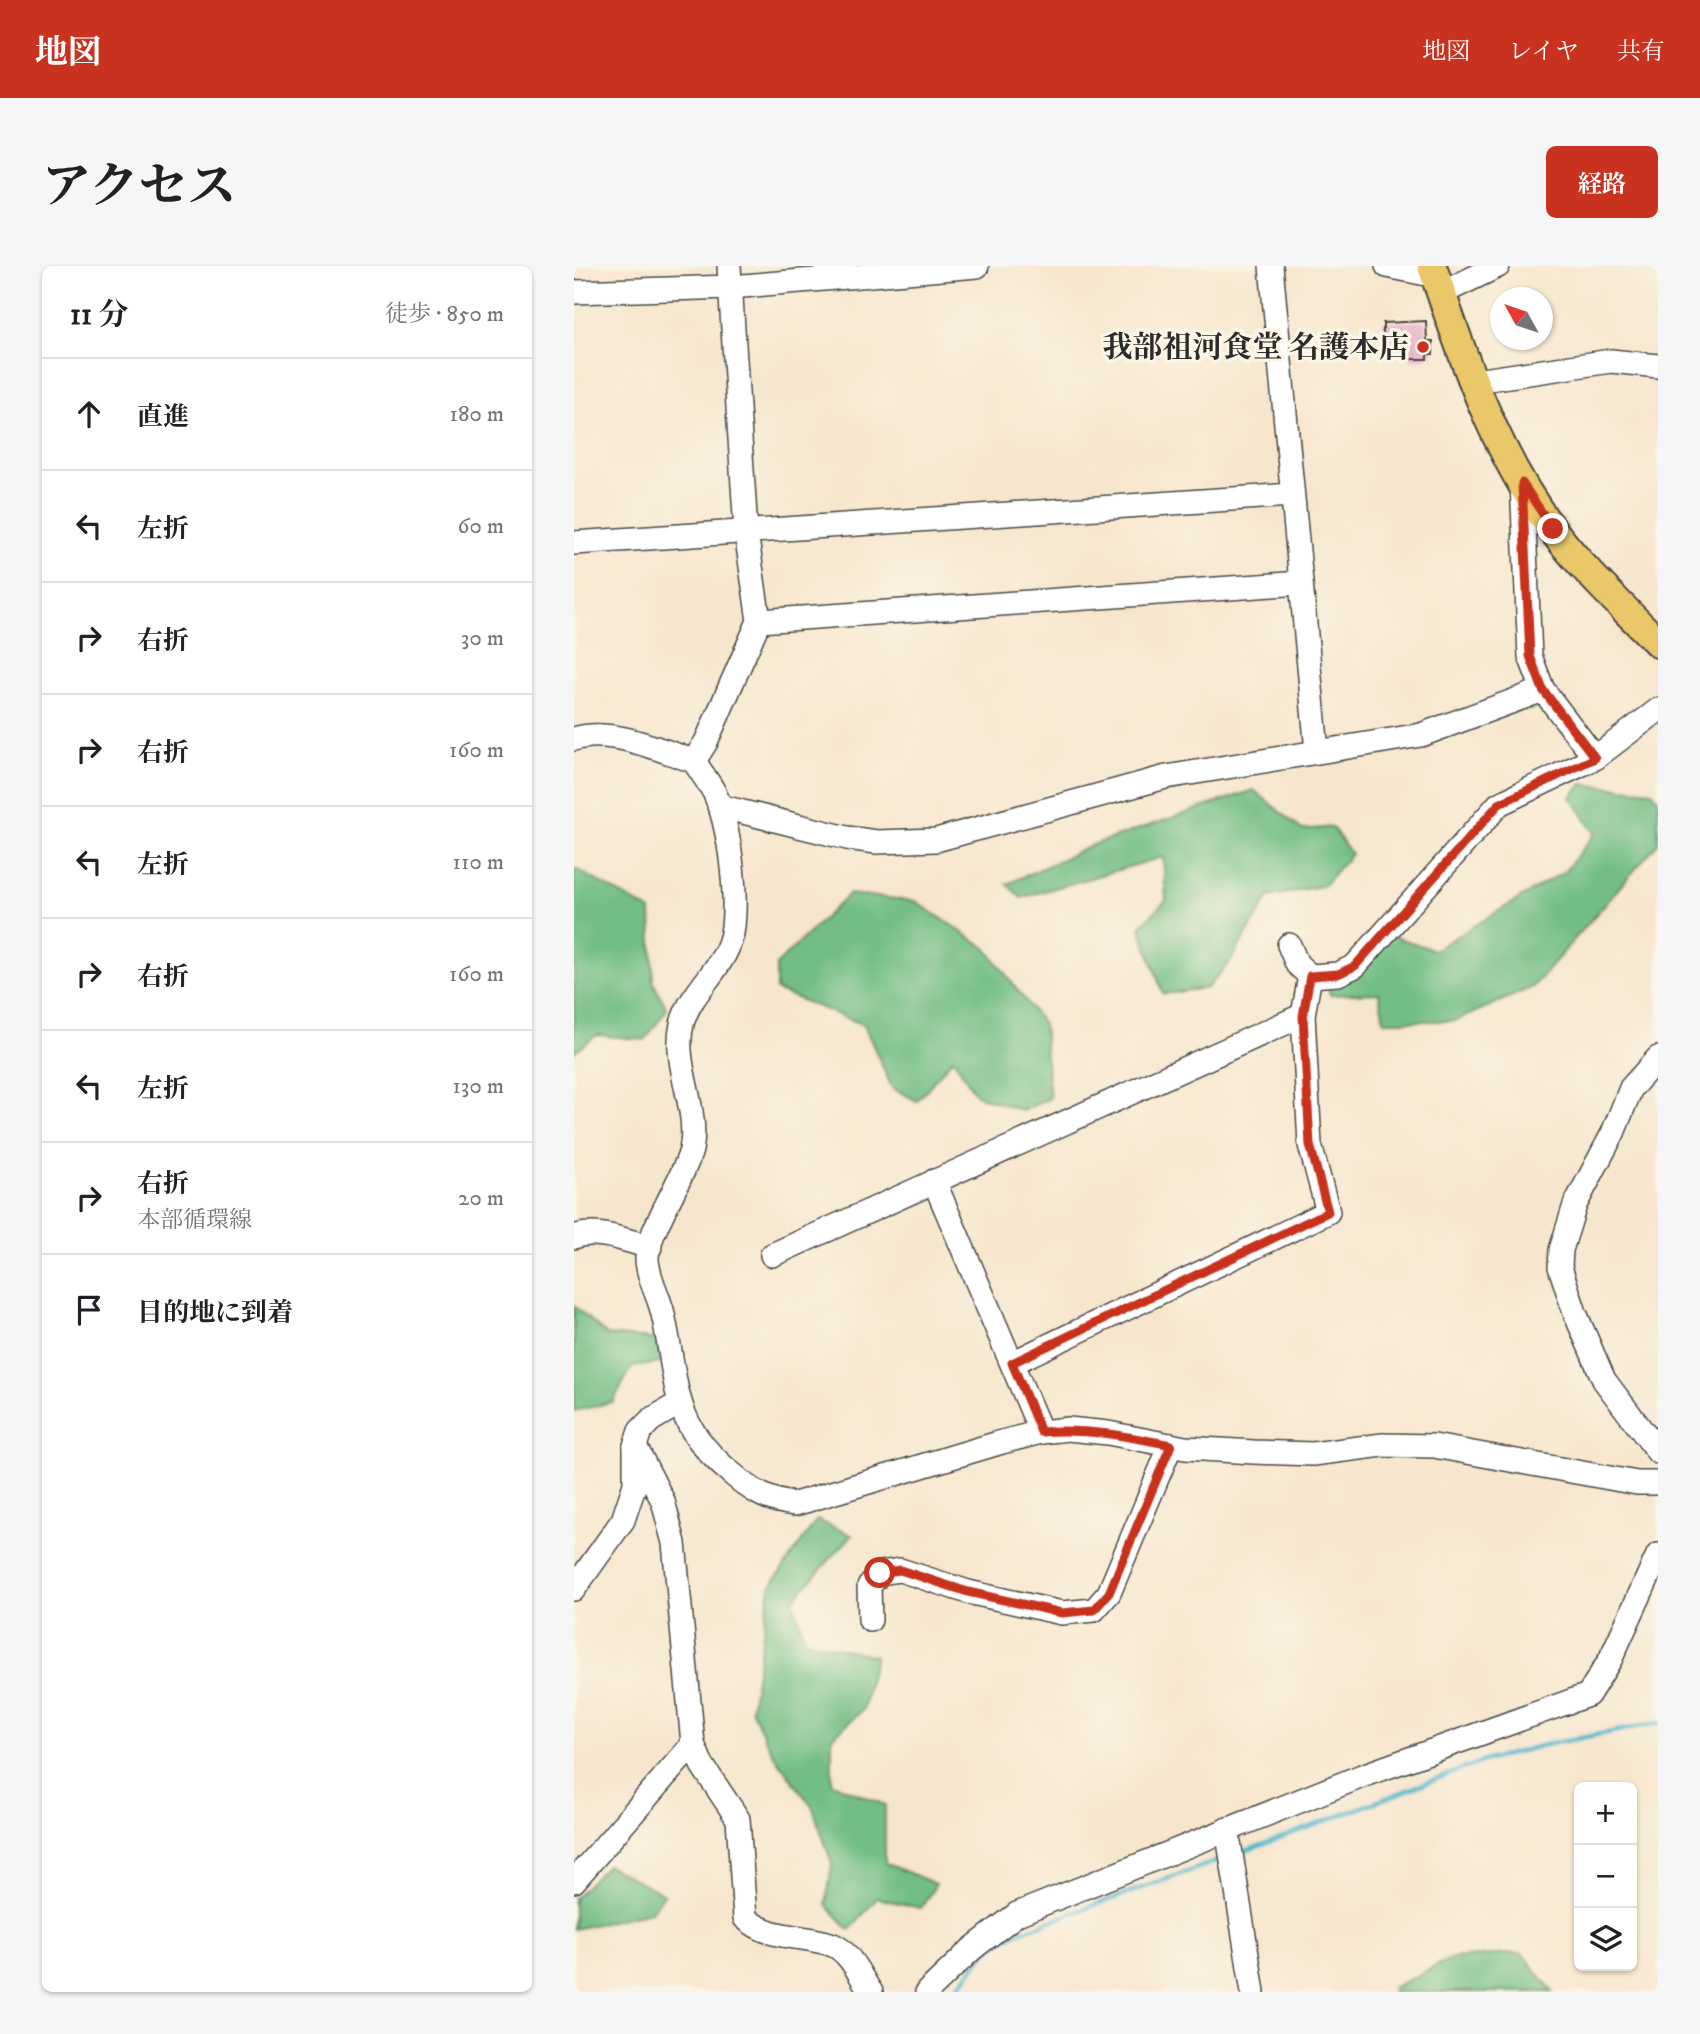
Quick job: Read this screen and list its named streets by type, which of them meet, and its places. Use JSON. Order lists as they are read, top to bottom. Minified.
{"places":["我部祖河食堂 名護本店"],"north":"top left","page":{"header":"地図","nav":["地図","レイヤ","共有"],"title":"アクセス","buttons":"経路","heading":["11 分","徒歩 · 850 m"],"list":[["直進","180 m"],["左折","60 m"],["右折","30 m"],["右折","160 m"],["左折","110 m"],["右折","160 m"],["左折","130 m"],["右折","本部循環線","20 m"],"目的地に到着"],"map_buttons":["+","−"]}}
